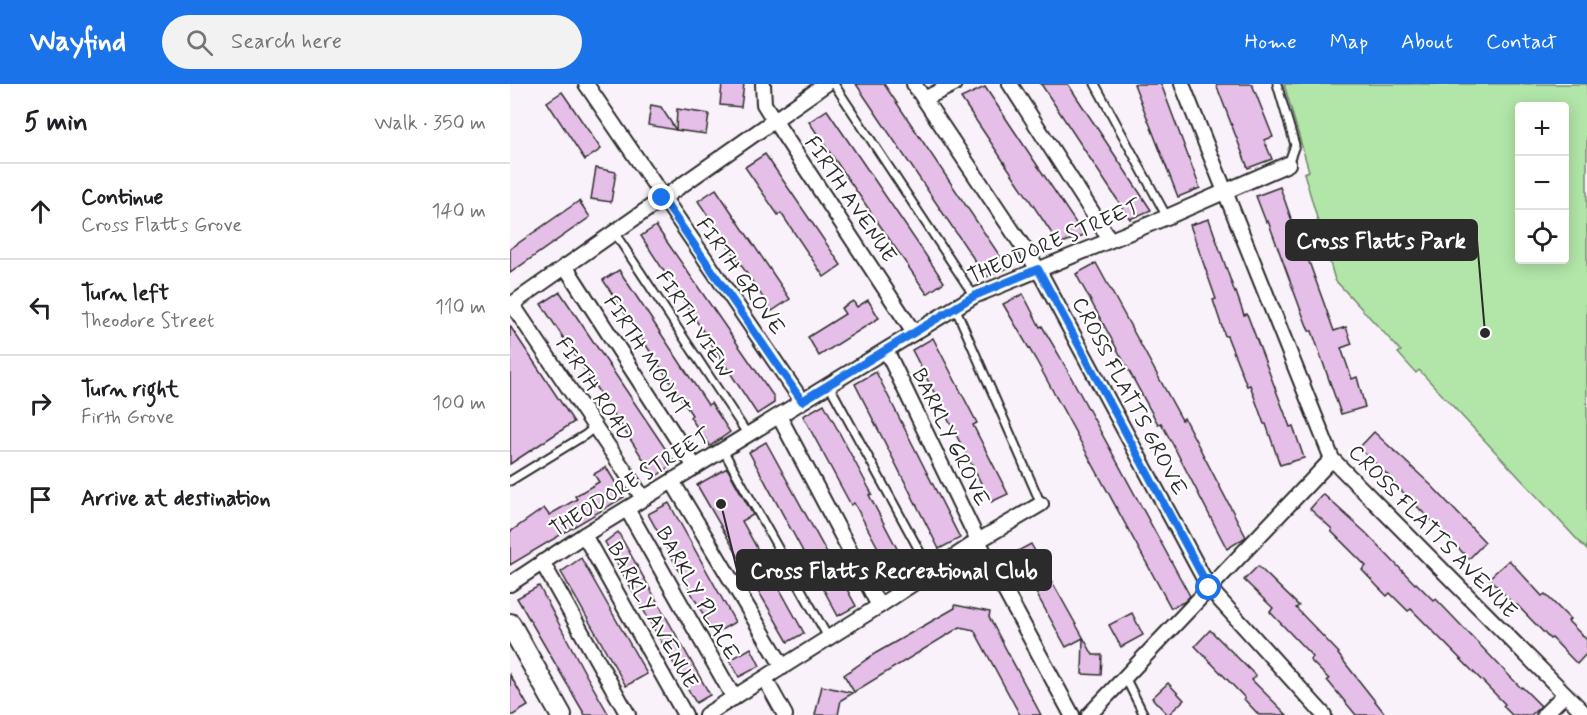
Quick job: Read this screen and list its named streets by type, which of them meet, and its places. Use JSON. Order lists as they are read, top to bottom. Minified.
{"streets":{"street":["FIRTH AVENUE","THEODORE STREET","FIRTH GROVE","FIRTH MOUNT","FIRTH ROAD","CROSS FLATTS GROVE","BARKLY GROVE","CROSS FLATTS AVENUE","BARKLY PLACE","BARKLY AVENUE"],"lane":["FIRTH VIEW"]},"crossings":[["FIRTH AVENUE","THEODORE STREET"],["THEODORE STREET","FIRTH GROVE"],["THEODORE STREET","FIRTH VIEW"],["THEODORE STREET","FIRTH MOUNT"],["THEODORE STREET","FIRTH ROAD"],["THEODORE STREET","CROSS FLATTS GROVE"],["THEODORE STREET","BARKLY GROVE"],["THEODORE STREET","CROSS FLATTS AVENUE"],["THEODORE STREET","BARKLY PLACE"],["THEODORE STREET","BARKLY AVENUE"],["FIRTH MOUNT","FIRTH ROAD"]],"places":["Cross Flatts Park","Cross Flatts Recreational Club"],"page":{"header":"Wayfind","search":"Search here","nav":["Home","Map","About","Contact"],"heading":["5 min","Walk · 350 m"],"map_buttons":["+","−"],"list":[["Continue","Cross Flatts Grove","140 m"],["Turn left","Theodore Street","110 m"],["Turn right","Firth Grove","100 m"],"Arrive at destination"]}}
